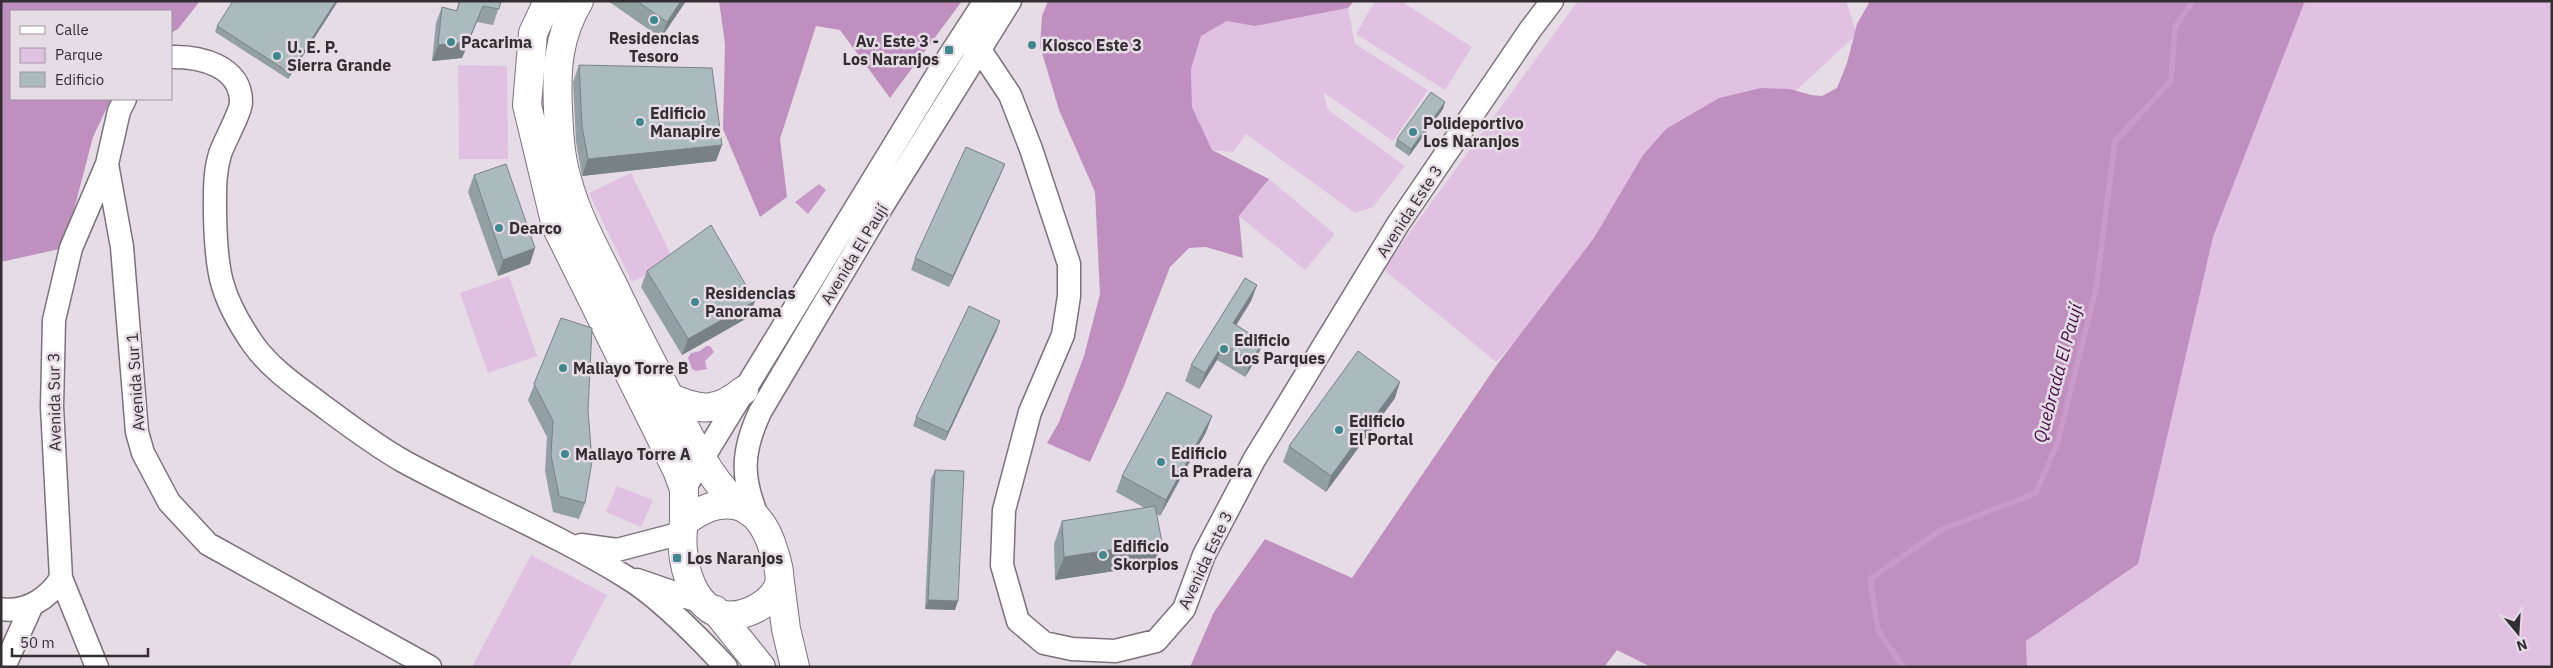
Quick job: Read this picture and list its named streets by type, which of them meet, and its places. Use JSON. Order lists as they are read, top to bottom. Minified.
{"streets":{"street":["Avenida Este 3","Avenida El Paují","Avenida Sur 1","Avenida Sur 3"]},"crossings":[["Avenida Este 3","Avenida El Paují"],["Avenida Sur 1","Avenida Sur 3"]],"water":["Quebrada El Paují"],"places":{"other":["Residencias Tesoro","Pacarima","Kiosco Este 3","U. E. P. Sierra Grande","Edificio Manapire","Polideportivo Los Naranjos","Dearco","Residencias Panorama","Edificio Los Parques","Maliayo Torre B","Edificio El Portal","Maliayo Torre A","Edificio La Pradera","Edificio Skorpios"],"transit":["Av. Este 3 - Los Naranjos","Los Naranjos"]},"legend":["Calle","Parque","Edificio"],"scale_bar":"50 m","north":"bottom"}
